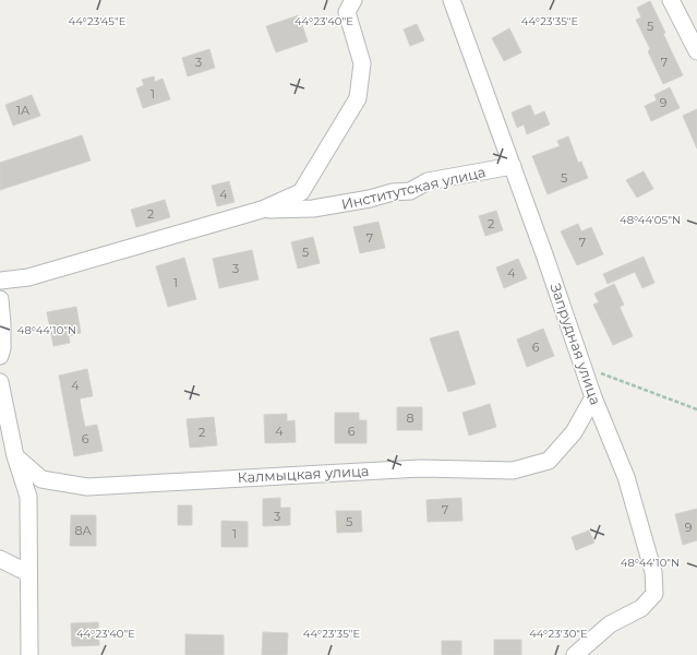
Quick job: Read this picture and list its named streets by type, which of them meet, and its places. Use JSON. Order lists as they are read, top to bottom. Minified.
{"streets":{"street":["Институтская улица","Запрудная улица","Калмыцкая улица"]},"crossings":[["Институтская улица","Запрудная улица"],["Запрудная улица","Калмыцкая улица"]],"house_numbers":["5","3","7","1","9","1А","5","4","2","2","7","7","5","3","4","1","6","4","8","4","6","2","6","7","3","5","9","8А","1"],"coordinates":["44°23'45\"E","44°23'40\"E","44°23'35\"E","48°44'05\"N","48°44'10\"N","44°23'30\"E"]}
